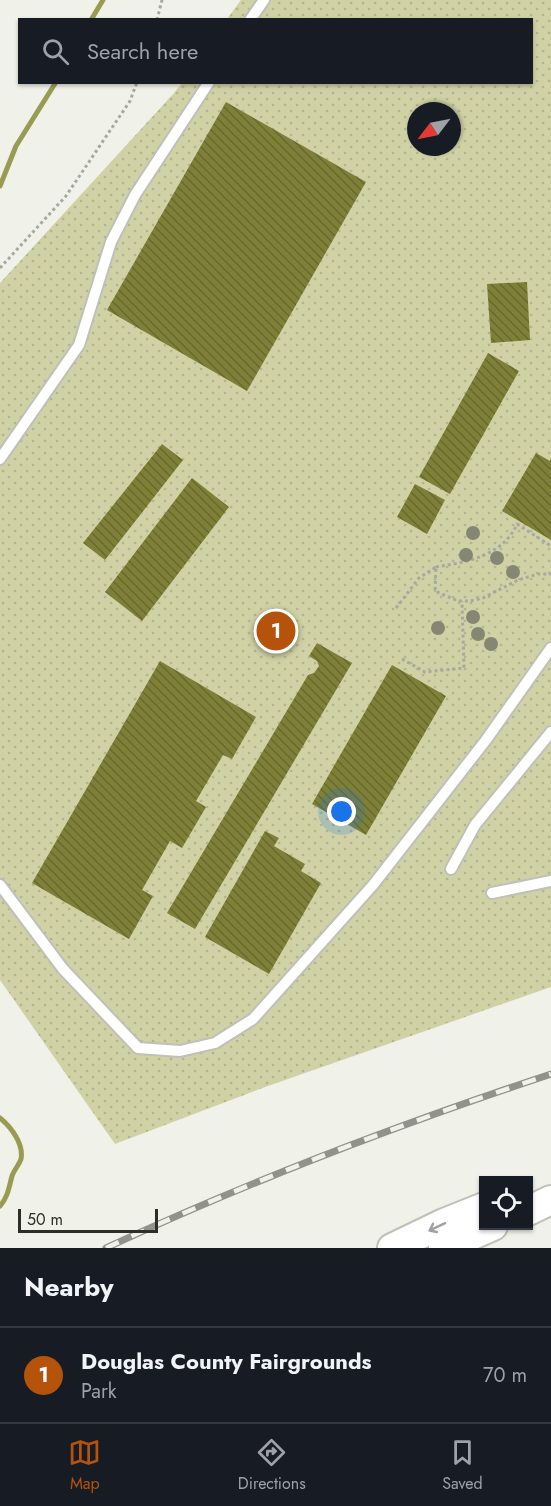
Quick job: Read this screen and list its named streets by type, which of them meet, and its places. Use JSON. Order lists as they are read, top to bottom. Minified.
{"scale_bar":"50 m","north":"bottom left","page":{"search":"Search here","pins":"1","scale":"50 m","heading":"Nearby","list":[{"mark":"1","name":"Douglas County Fairgrounds","note":"Park","value":"70 m"}],"nav":["Map","Directions","Saved"]}}
